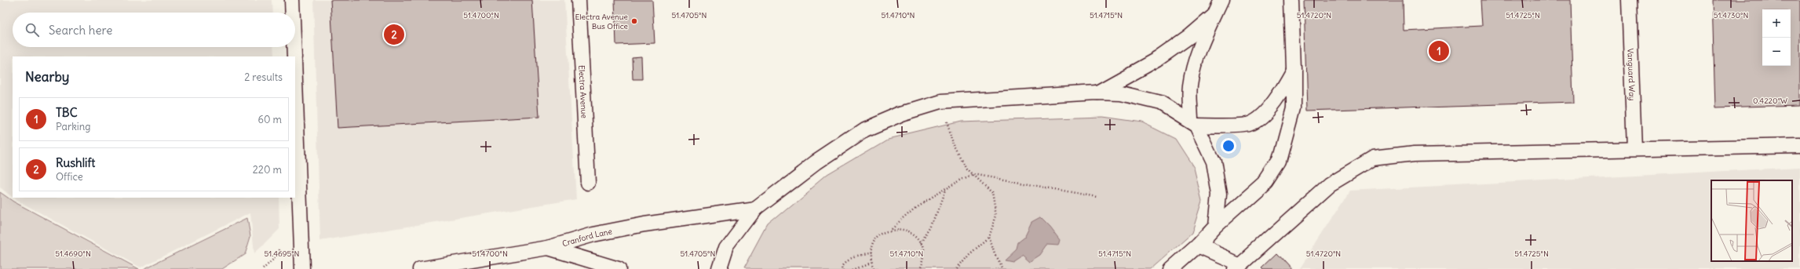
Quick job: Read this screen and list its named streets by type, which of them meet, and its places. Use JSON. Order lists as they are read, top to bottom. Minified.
{"streets":{"lane":["Vanguard Way","Electra Avenue","Cranford Lane"]},"places":["Electra Avenue Bus Office"],"page":{"map_buttons":["+","−"],"search":"Search here","pins":["2","1"],"heading":["Nearby","2 results"],"list":[{"mark":"1","name":"TBC","note":"Parking","value":"60 m"},{"mark":"2","name":"Rushlift","note":"Office","value":"220 m"}]},"coordinates":["51.4700°N","51.4705°N","51.4710°N","51.4715°N","51.4720°N","51.4725°N","51.4730°N","0.4220°W","51.4690°N","51.4695°N"]}
